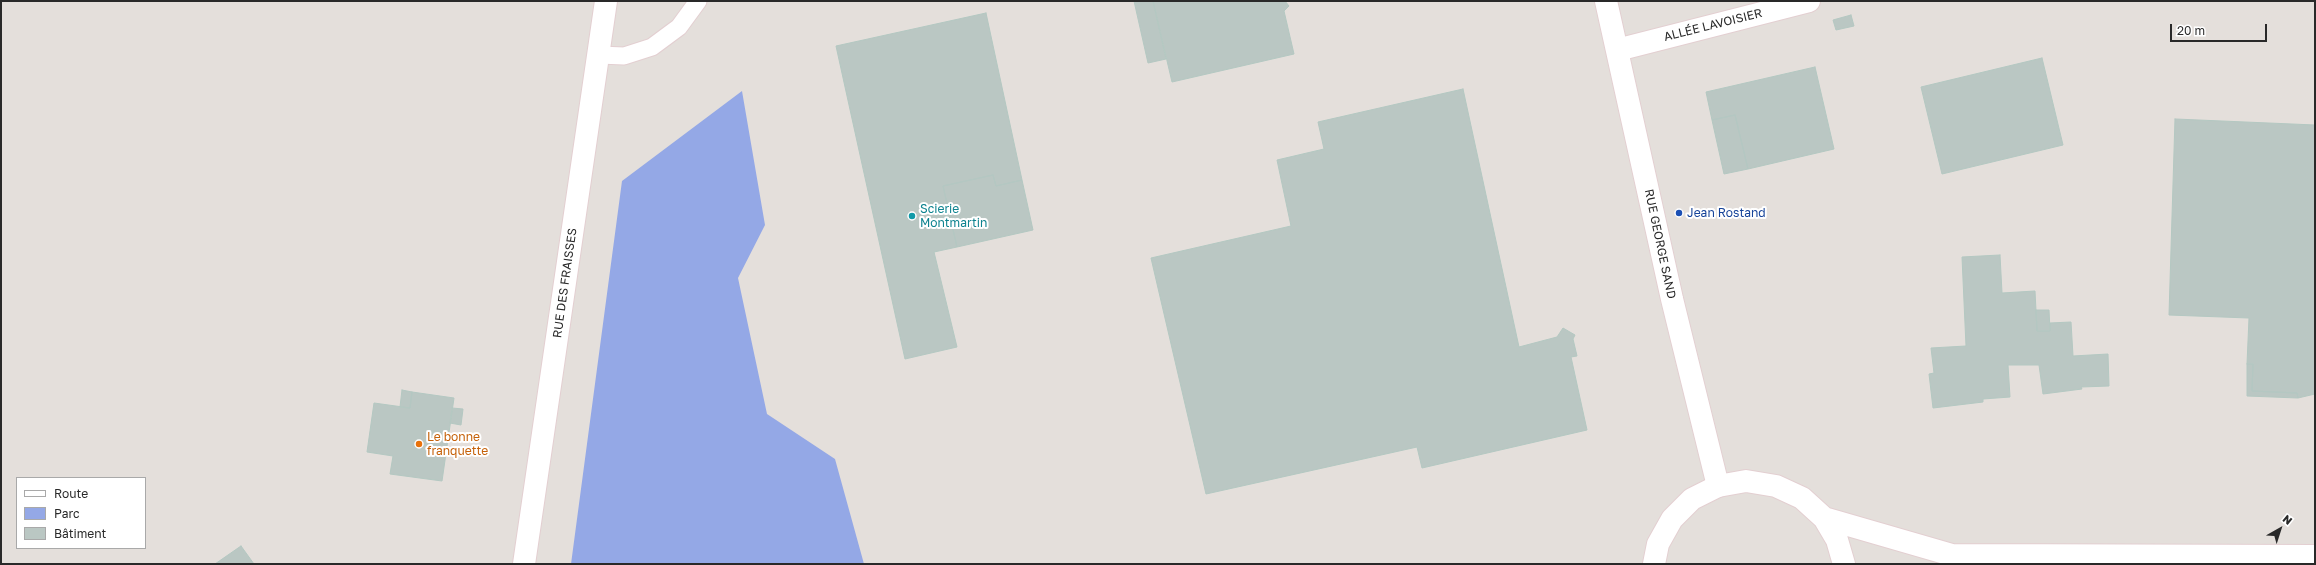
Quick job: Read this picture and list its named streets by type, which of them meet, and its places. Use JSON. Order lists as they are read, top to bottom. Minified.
{"streets":{"street":["ALLÉE LAVOISIER","RUE GEORGE SAND","RUE DES FRAISSES"]},"crossings":[["ALLÉE LAVOISIER","RUE GEORGE SAND"]],"places":["Jean Rostand","Scierie Montmartin","Le bonne franquette"],"legend":["Route","Parc","Bâtiment"],"scale_bar":"20 m","north":"top right"}
